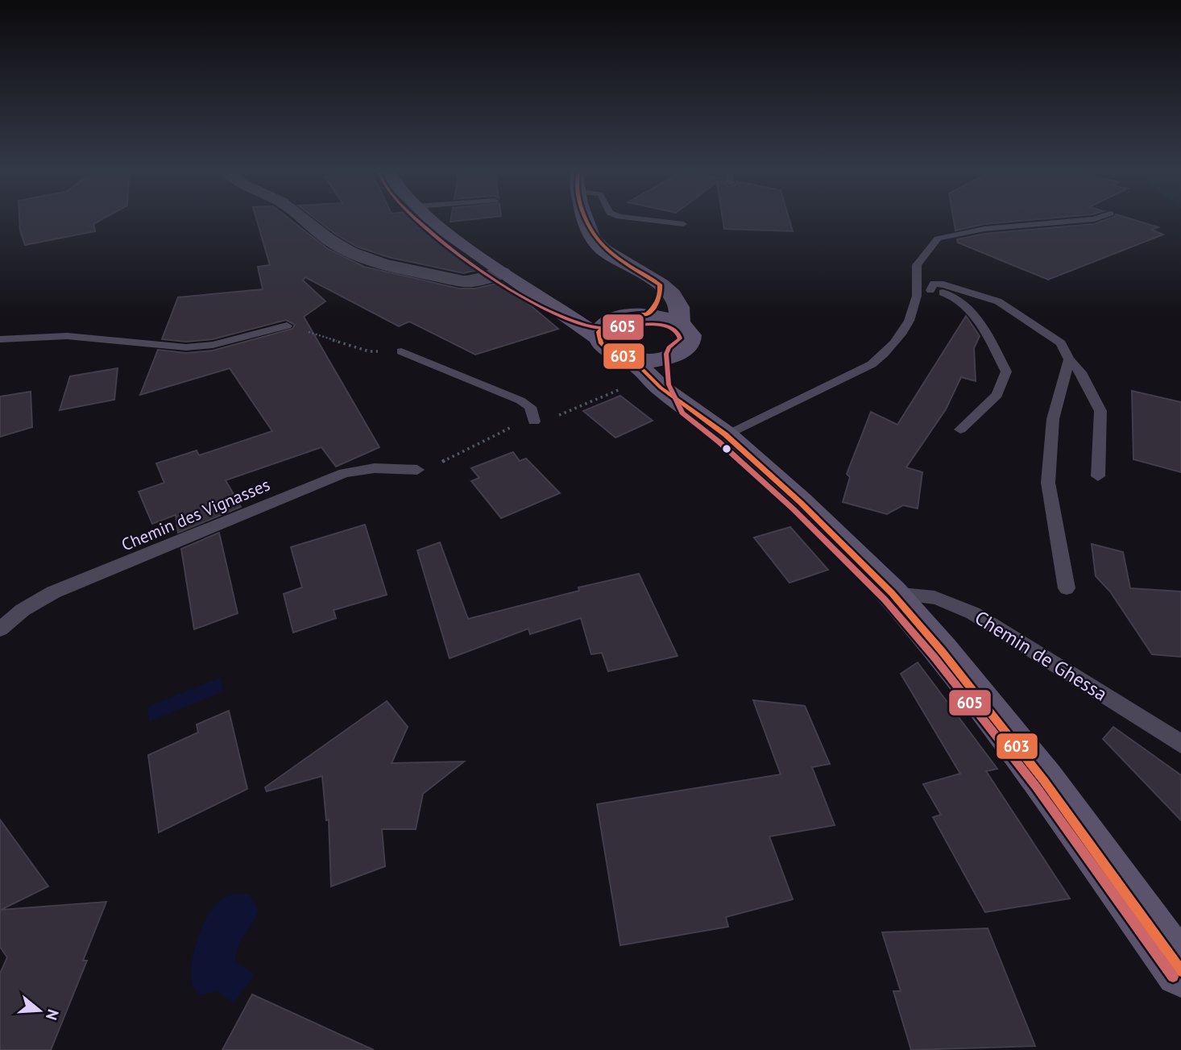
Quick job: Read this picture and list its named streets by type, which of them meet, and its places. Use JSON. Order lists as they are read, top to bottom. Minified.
{"streets":{"lane":["Chemin des Vignasses","Chemin de Ghessa"]},"lines":["transit line 603","transit line 605"],"north":"right"}
